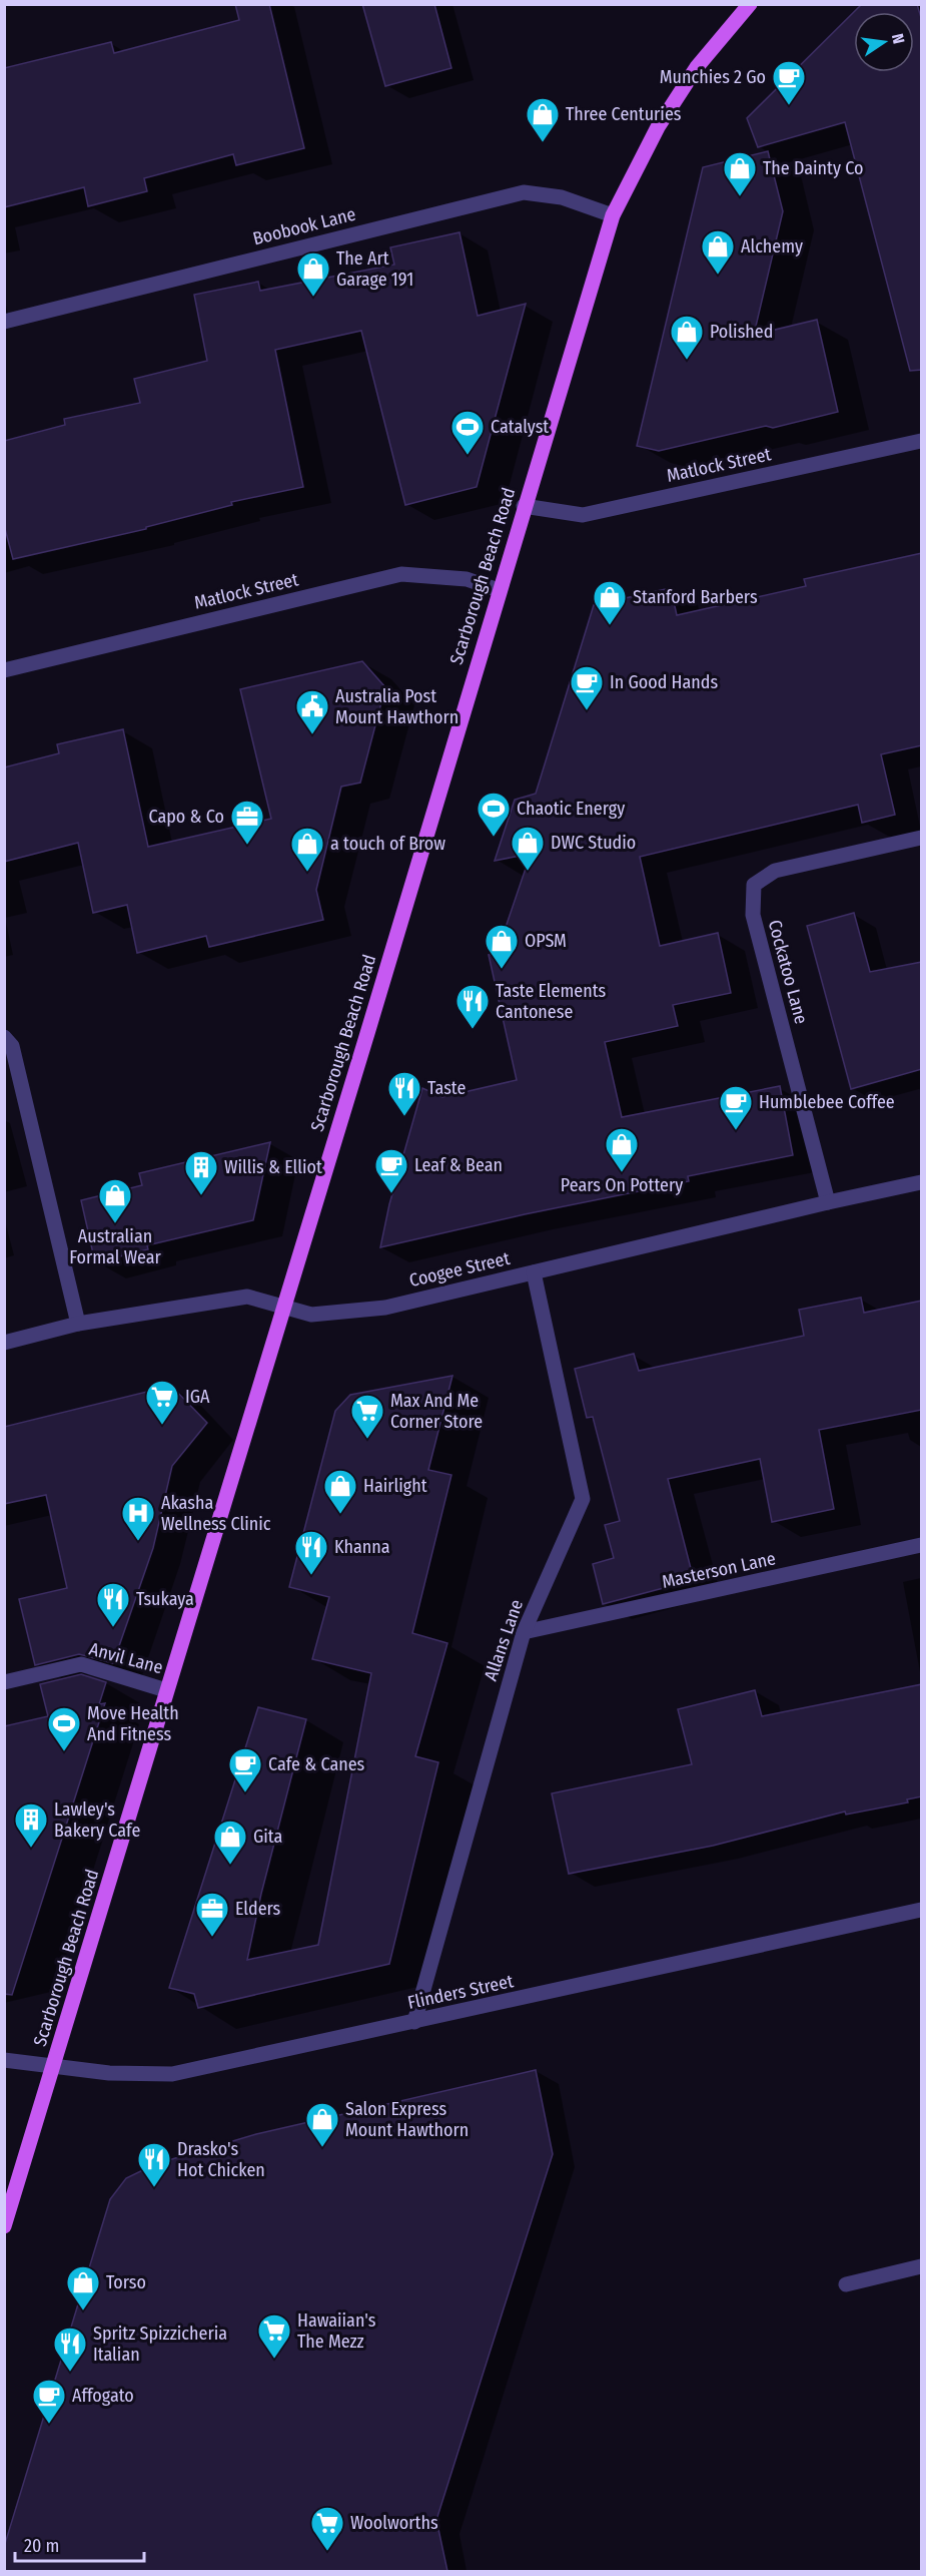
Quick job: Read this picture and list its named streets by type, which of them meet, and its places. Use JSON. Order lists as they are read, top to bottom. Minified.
{"streets":{"main road":["Scarborough Beach Road"],"street":["Boobook Lane","Matlock Street","Cockatoo Lane","Coogee Street","Masterson Lane","Allans Lane","Anvil Lane","Flinders Street"]},"crossings":[["Boobook Lane","Scarborough Beach Road"],["Matlock Street","Scarborough Beach Road"],["Scarborough Beach Road","Coogee Street"],["Scarborough Beach Road","Anvil Lane"],["Scarborough Beach Road","Flinders Street"],["Cockatoo Lane","Coogee Street"],["Coogee Street","Allans Lane"],["Masterson Lane","Allans Lane"],["Allans Lane","Flinders Street"]],"places":{"cafe":["Munchies 2 Go","In Good Hands","Humblebee Coffee","Leaf & Bean","Cafe & Canes","Affogato"],"shop":["Three Centuries","The Dainty Co","Alchemy","The Art Garage 191","Polished","Stanford Barbers","DWC Studio","a touch of Brow","OPSM","Pears On Pottery","Australian Formal Wear","Hairlight","Gita","Salon Express Mount Hawthorn","Torso"],"sports":["Catalyst","Chaotic Energy","Move Health And Fitness"],"public building":["Australia Post Mount Hawthorn"],"office":["Capo & Co","Elders"],"restaurant":["Taste Elements Cantonese","Taste","Khanna","Tsukaya","Drasko's Hot Chicken","Spritz Spizzicheria Italian"],"building":["Willis & Elliot","Lawley's Bakery Cafe"],"supermarket":["IGA","Max And Me Corner Store","Hawaiian's The Mezz","Woolworths"],"hospital":["Akasha Wellness Clinic"]},"scale_bar":"20 m","north":"right"}
